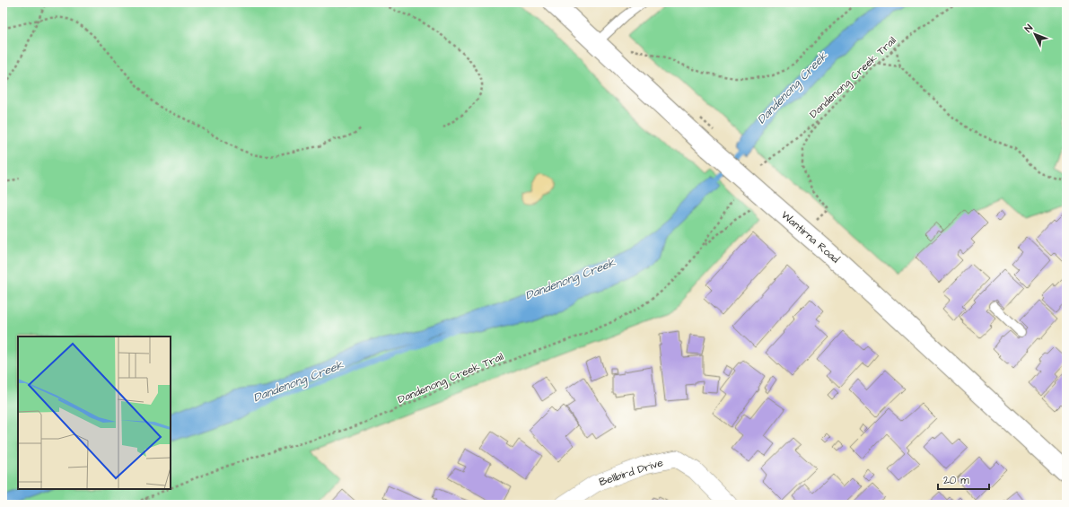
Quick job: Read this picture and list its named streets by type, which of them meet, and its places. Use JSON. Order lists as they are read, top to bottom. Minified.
{"streets":{"main road":["Wantirna Road"],"street":["Bellbird Drive"],"path":["Dandenong Creek Trail"]},"water":["Dandenong Creek"],"scale_bar":"20 m","north":"top left"}
